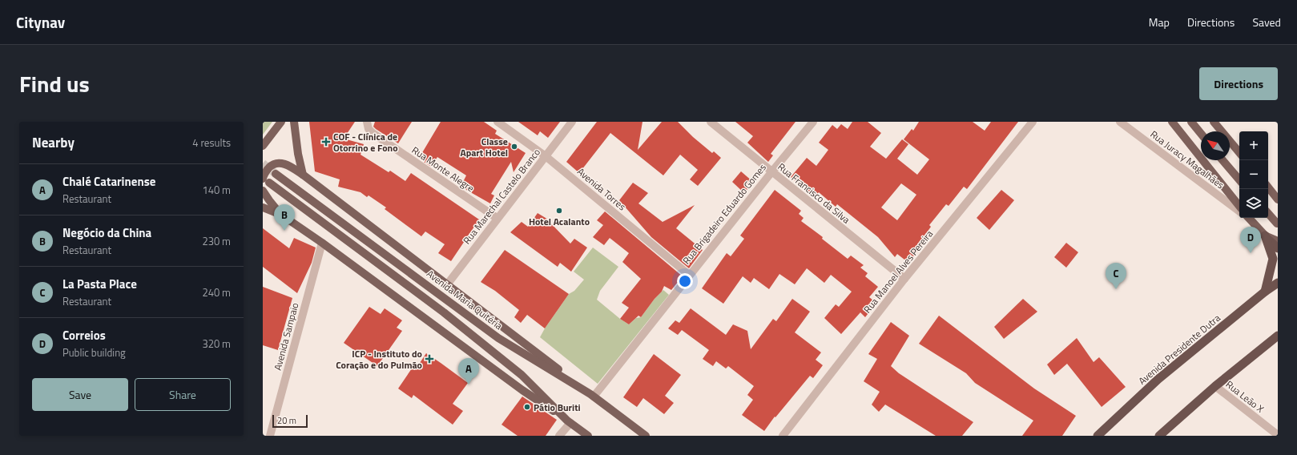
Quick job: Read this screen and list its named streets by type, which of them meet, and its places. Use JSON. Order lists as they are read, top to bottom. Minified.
{"streets":{"highway":["Avenida Presidente Dutra"],"main road":["Avenida Maria Quitéria"],"street":["Rua Juracy Magalhães","Rua Monte Alegre","Avenida Torres","Rua Francisco da Silva","Rua Marechal Castelo Branco","Rua Brigadeiro Eduardo Gomes","Rua Manoel Alves Pereira","Avenida Sampaio","Rua Leão X"]},"crossings":[["Rua Monte Alegre","Rua Marechal Castelo Branco"],["Avenida Torres","Rua Marechal Castelo Branco"],["Avenida Torres","Rua Brigadeiro Eduardo Gomes"],["Rua Francisco da Silva","Rua Brigadeiro Eduardo Gomes"],["Rua Francisco da Silva","Rua Manoel Alves Pereira"],["Rua Brigadeiro Eduardo Gomes","Avenida Maria Quitéria"]],"places":{"health":["COF - Clínica de Otorrino e Fono","ICP - Instituto do Coração e do Pulmão"],"other":["Classe Apart Hotel","Hotel Acalanto","Pátio Buriti"]},"scale_bar":"20 m","north":"top left","page":{"header":"Citynav","nav":["Map","Directions","Saved"],"title":"Find us","buttons":["Directions",["Save","Share"]],"heading":["Nearby","4 results"],"map_buttons":["+","−"],"list":[{"mark":"A","name":"Chalé Catarinense","note":"Restaurant","value":"140 m"},{"mark":"B","name":"Negócio da China","note":"Restaurant","value":"230 m"},{"mark":"C","name":"La Pasta Place","note":"Restaurant","value":"240 m"},{"mark":"D","name":"Correios","note":"Public building","value":"320 m"}],"pins":["B","D","C","A"],"scale":"20 m"}}
